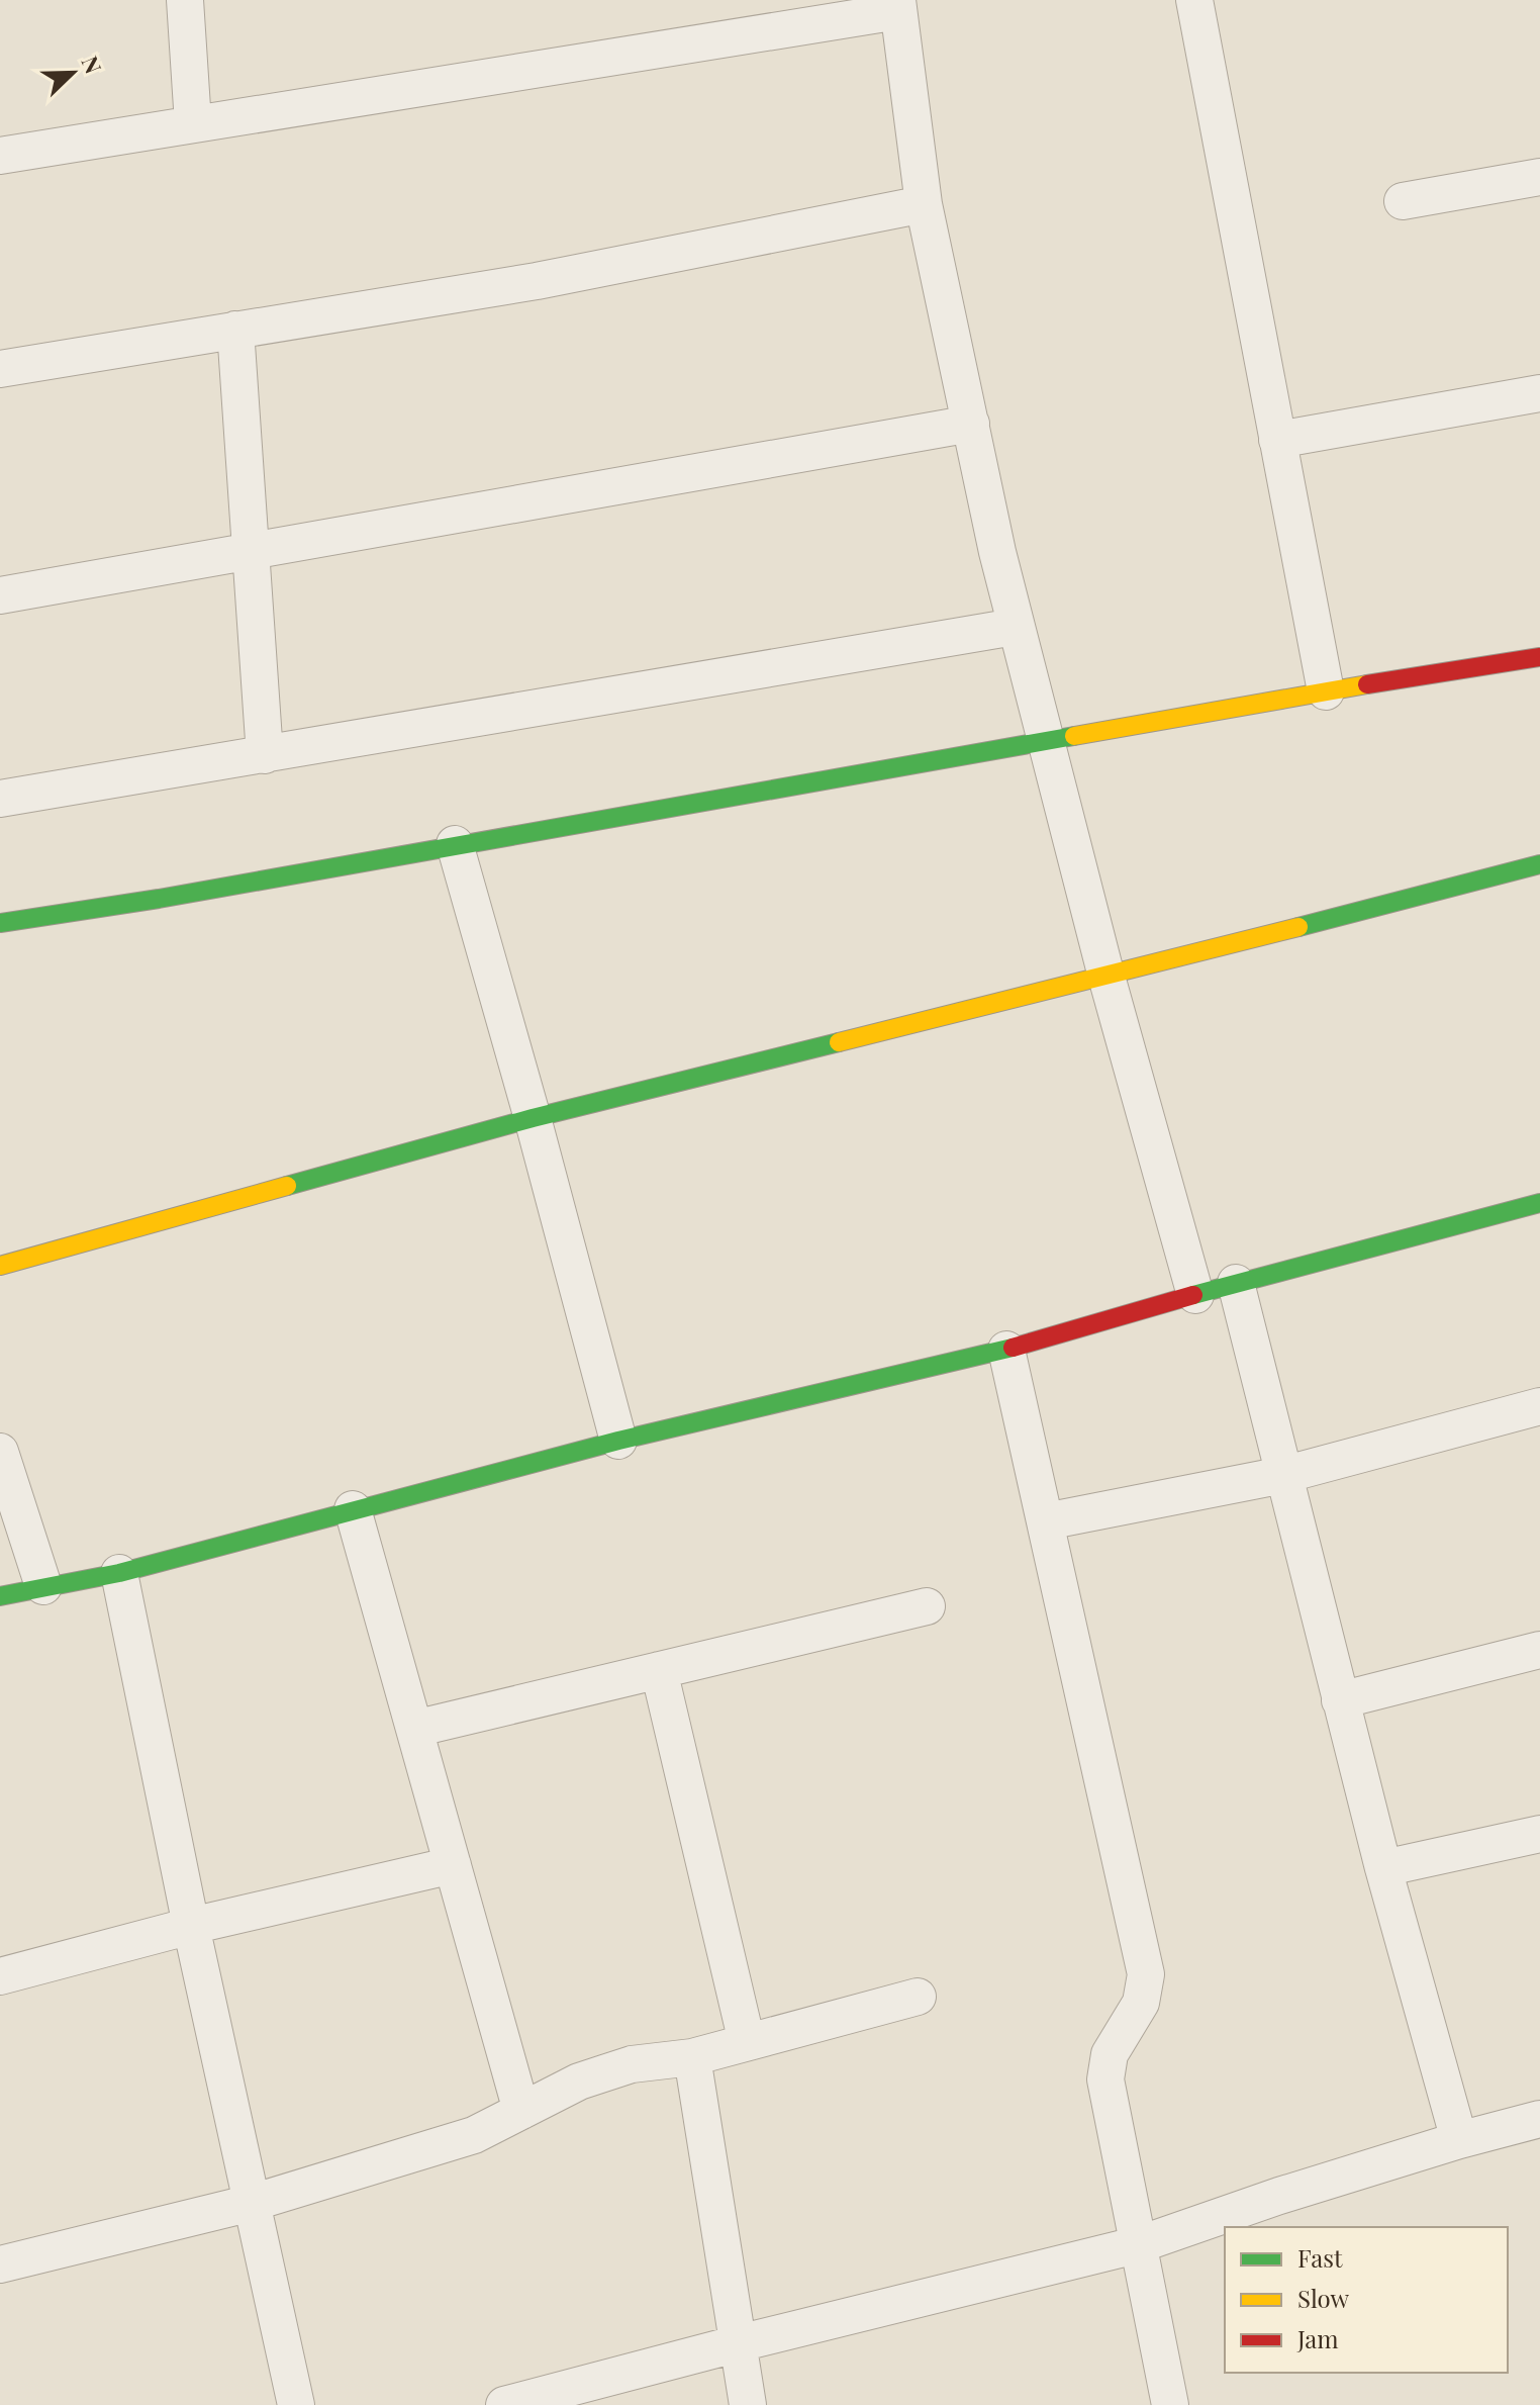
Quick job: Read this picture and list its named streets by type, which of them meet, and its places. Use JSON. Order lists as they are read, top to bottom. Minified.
{"legend":["Fast","Slow","Jam"],"north":"top right"}
